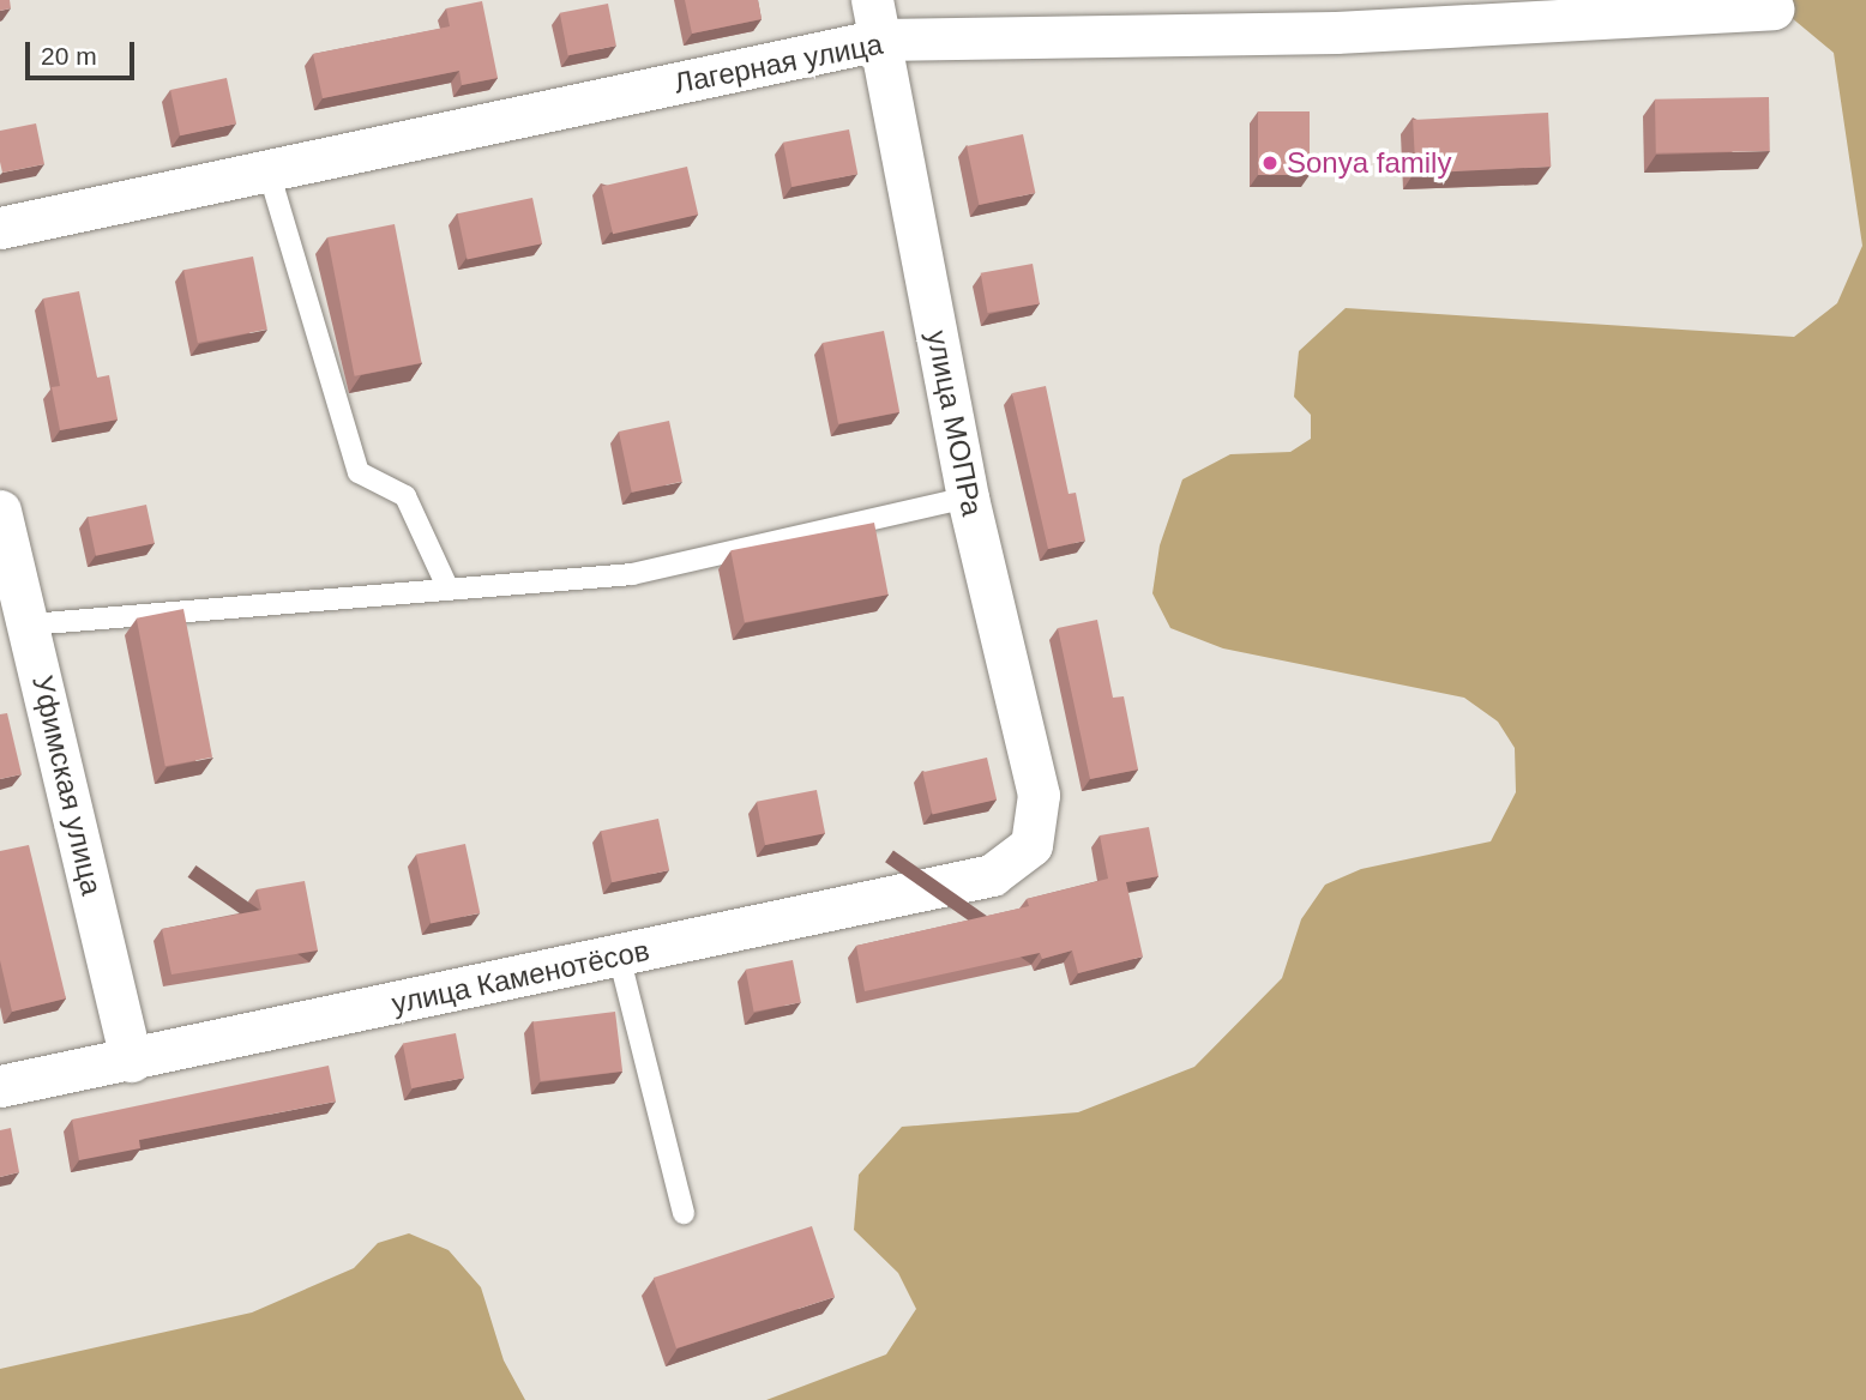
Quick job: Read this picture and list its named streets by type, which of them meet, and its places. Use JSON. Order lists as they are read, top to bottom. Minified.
{"streets":{"street":["Лагерная улица","улица МОПРа","Уфимская улица","улица Каменотёсов"]},"crossings":[["Лагерная улица","улица МОПРа"],["улица МОПРа","улица Каменотёсов"],["Уфимская улица","улица Каменотёсов"]],"places":["Sonya family"],"scale_bar":"20 m"}
